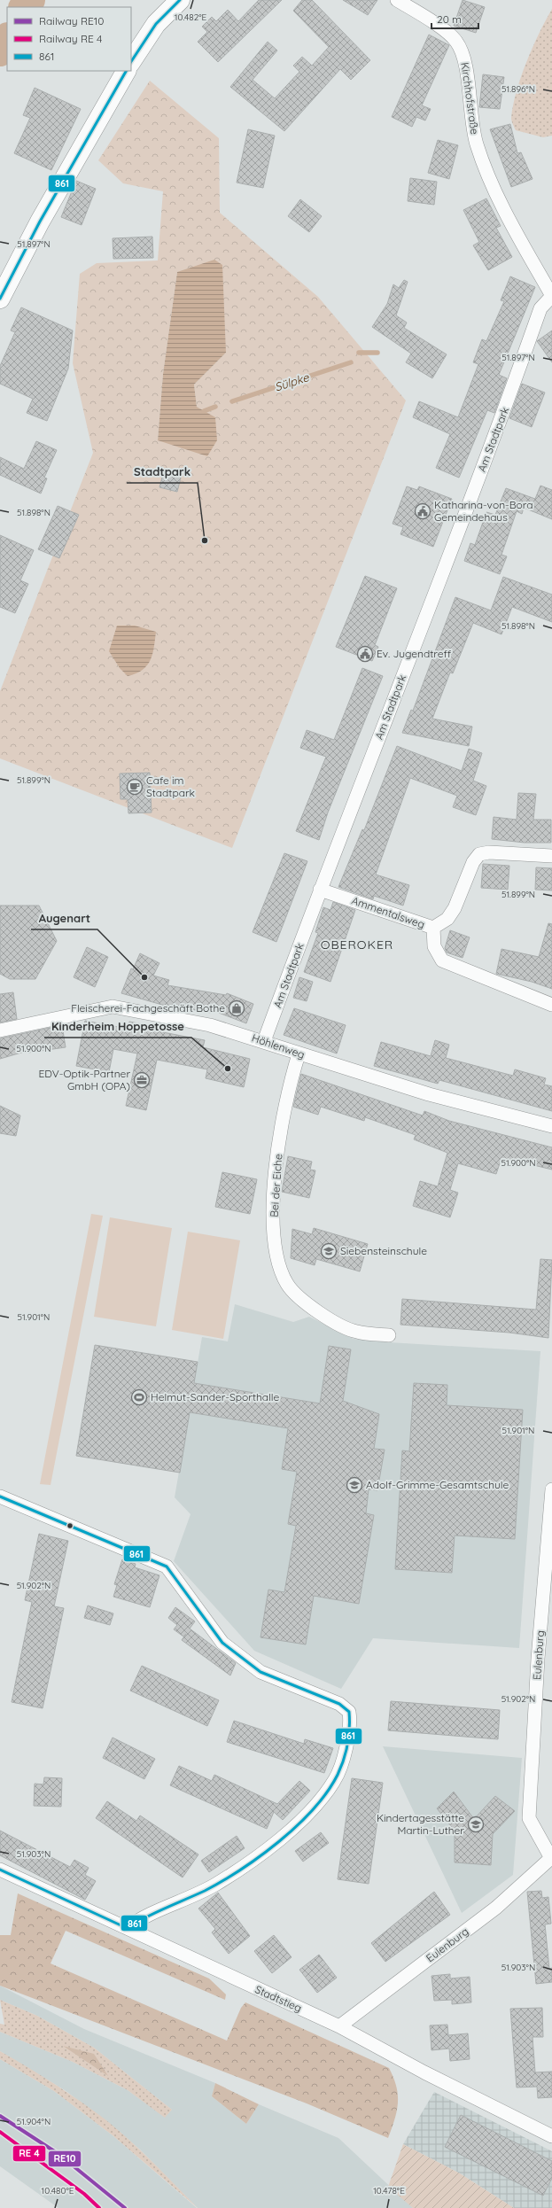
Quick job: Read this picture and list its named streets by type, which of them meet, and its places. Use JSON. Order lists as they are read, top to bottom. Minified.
{"streets":{"street":["Kirchhofstraße","Am Stadtpark","Ammentalsweg","Höhlenweg","Bei der Eiche","Eulenburg","Stadtstieg"]},"crossings":[["Kirchhofstraße","Am Stadtpark"],["Am Stadtpark","Ammentalsweg"],["Am Stadtpark","Höhlenweg"],["Höhlenweg","Bei der Eiche"],["Eulenburg","Stadtstieg"]],"districts":["OBEROKER"],"water":["Sülpke"],"places":{"public building":["Katharina-von-Bora Gemeindehaus","Ev. Jugendtreff"],"other":["Stadtpark","Augenart","Kinderheim Hoppetosse"],"cafe":["Cafe im Stadtpark"],"shop":["Fleischerei-Fachgeschäft Bothe"],"office":["EDV-Optik-Partner GmbH (OPA)"],"school or university":["Siebensteinschule","Adolf-Grimme-Gesamtschule","Kindertagesstätte Martin-Luther"],"sports":["Helmut-Sander-Sporthalle"]},"lines":["transit line 861","rail line RE10"],"legend":["Railway RE10","Railway RE 4","861"],"scale_bar":"20 m","coordinates":["10.482°E","51.896°N","51.897°N","51.898°N","51.899°N","51.900°N","51.901°N","51.902°N","51.903°N","51.904°N","10.480°E","10.478°E"]}
